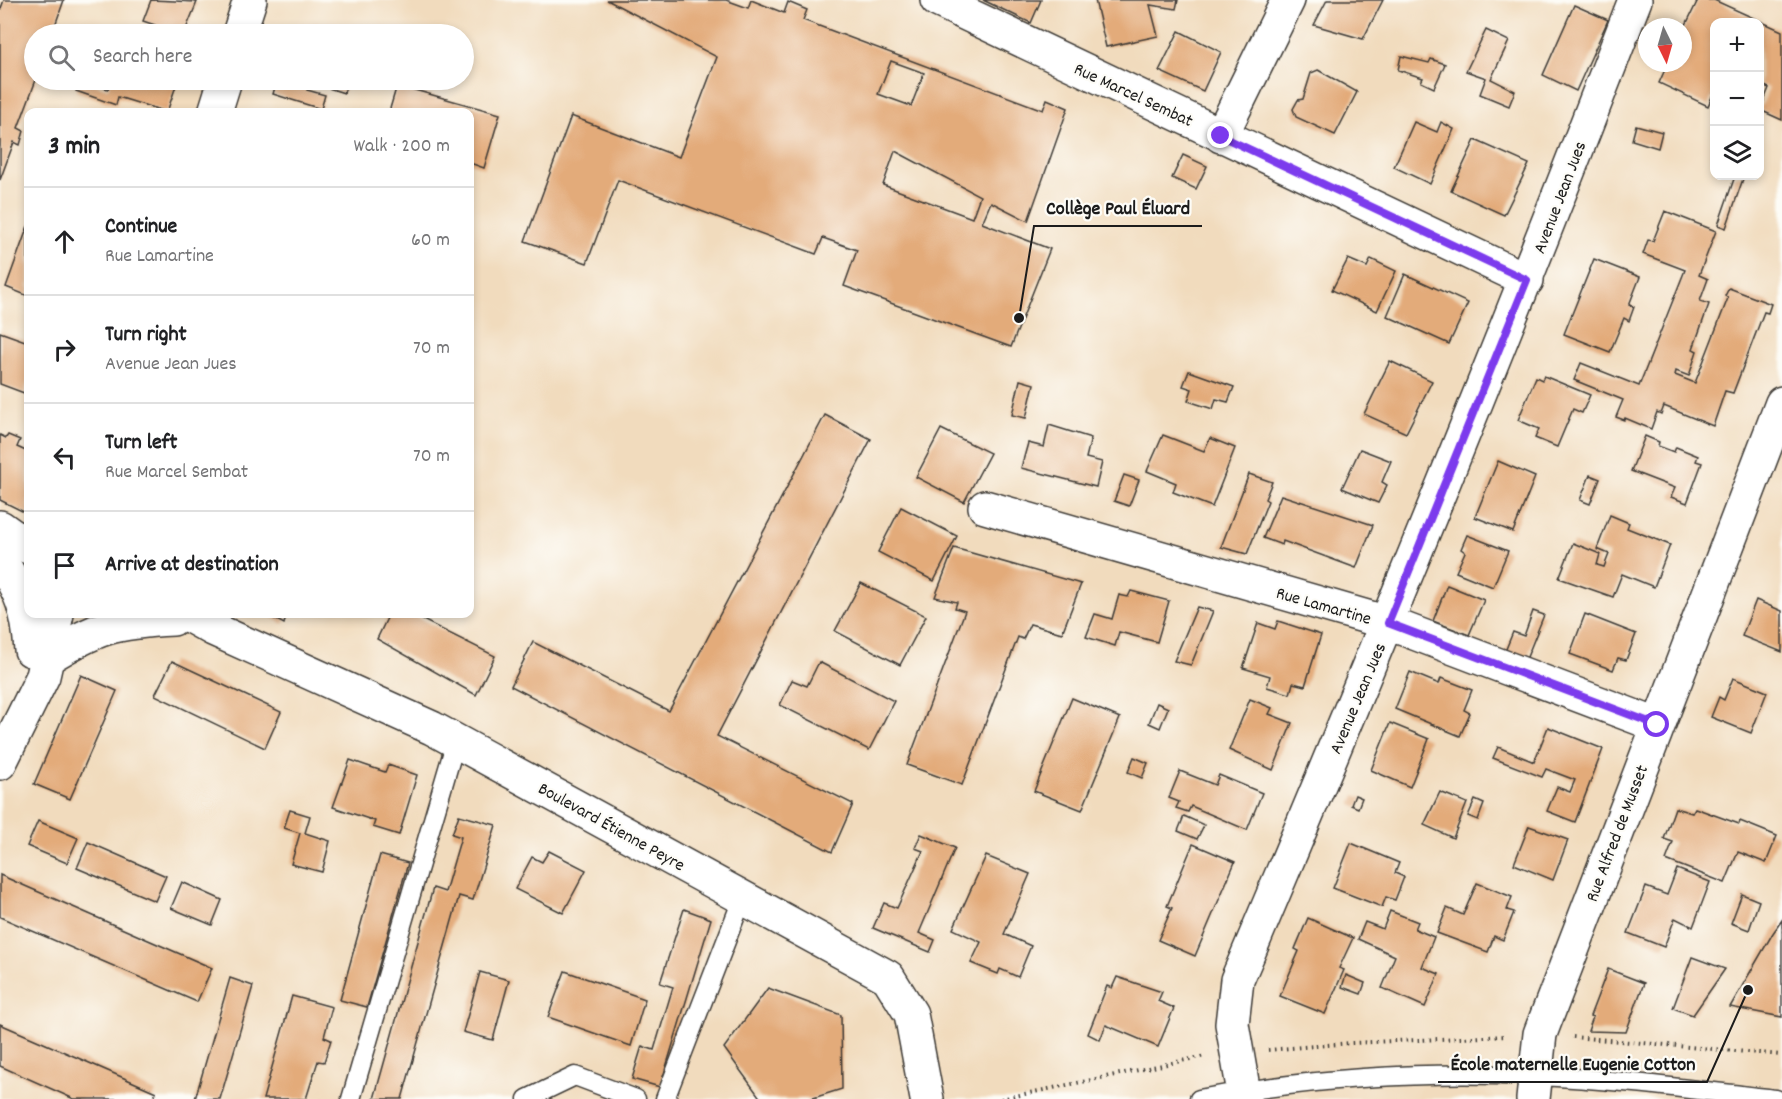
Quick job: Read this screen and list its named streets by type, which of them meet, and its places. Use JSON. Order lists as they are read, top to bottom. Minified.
{"streets":{"street":["Rue Marcel Sembat","Avenue Jean Jues","Rue Lamartine","Boulevard Étienne Peyre","Rue Alfred de Musset"]},"crossings":[["Rue Marcel Sembat","Avenue Jean Jues"],["Avenue Jean Jues","Rue Lamartine"],["Rue Lamartine","Rue Alfred de Musset"]],"places":["Collège Paul Éluard","École maternelle Eugenie Cotton"],"north":"bottom","page":{"map_buttons":["+","−"],"search":"Search here","heading":["3 min","Walk · 200 m"],"list":[["Continue","Rue Lamartine","60 m"],["Turn right","Avenue Jean Jues","70 m"],["Turn left","Rue Marcel Sembat","70 m"],"Arrive at destination"]}}
